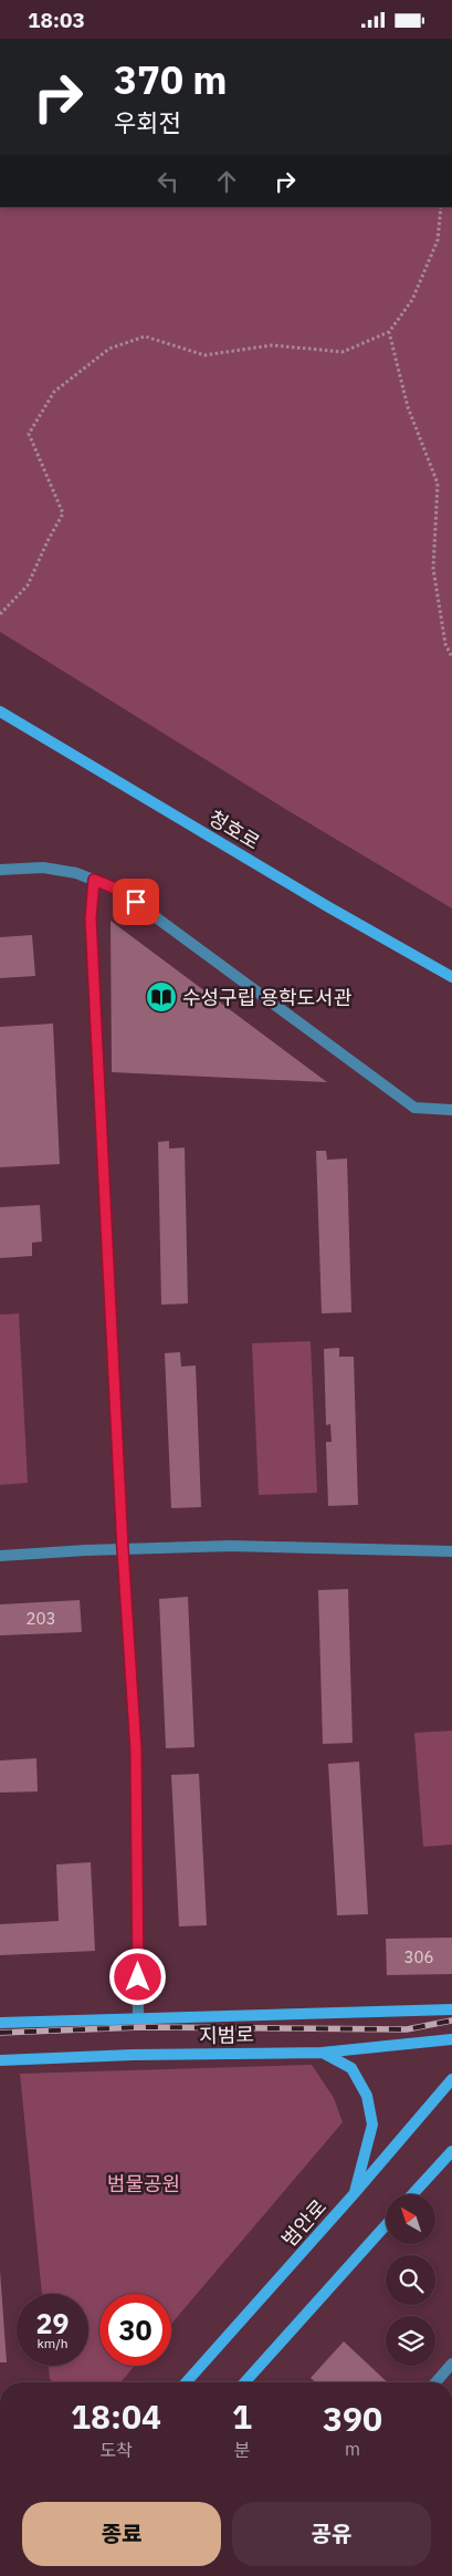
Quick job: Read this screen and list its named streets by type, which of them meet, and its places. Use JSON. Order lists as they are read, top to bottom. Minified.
{"streets":{"main road":["청호로","지범로","범안로"]},"parks":["범물공원"],"places":{"library":["수성구립 용학도서관"]},"house_numbers":["203","306"],"north":"top left","page":{"status":"18:03","turn":["370 m","우회전"],"speed":"29 km/h","limit":"30","eta":["18:04","도착","1","분","390","m"],"buttons":["종료","공유"]}}
